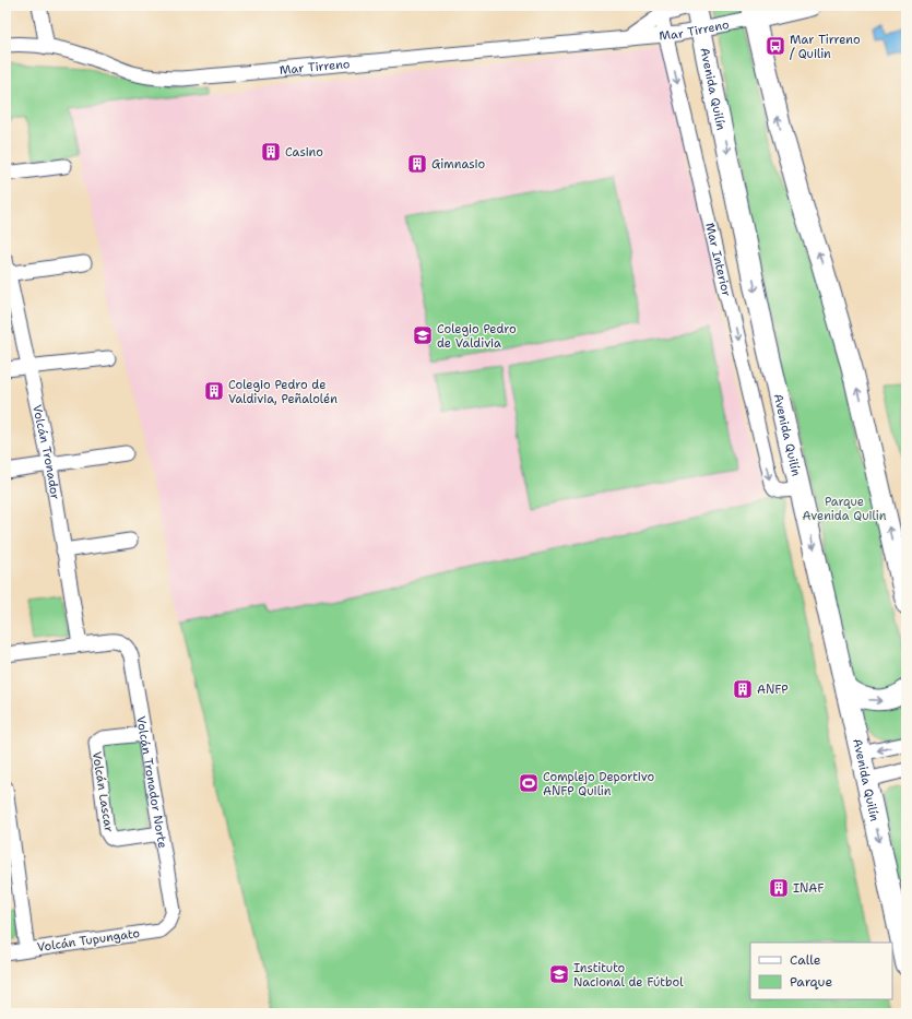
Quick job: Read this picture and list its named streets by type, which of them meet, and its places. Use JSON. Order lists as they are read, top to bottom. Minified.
{"streets":{"main road":["Mar Tirreno","Avenida Quilín"],"street":["Mar Interior","Volcán Tronador","Volcán Tronador Norte","Volcán Lascar","Volcán Tupungato"]},"crossings":[["Mar Tirreno","Avenida Quilín"],["Mar Tirreno","Mar Interior"],["Avenida Quilín","Mar Interior"],["Volcán Tronador","Volcán Tronador Norte"],["Volcán Tronador Norte","Volcán Lascar"],["Volcán Tronador Norte","Volcán Tupungato"]],"one_way":["Mar Interior"],"parks":["Parque Avenida Quilin"],"places":{"bus stop":["Mar Tirreno / Quilin"],"building":["Casino","Gimnasio","Colegio Pedro de Valdivia, Peñalolén","ANFP","INAF"],"school or university":["Colegio Pedro de Valdivia","Instituto Nacional de Fútbol"],"sports":["Complejo Deportivo ANFP Quilin"]},"legend":["Calle","Parque"]}
